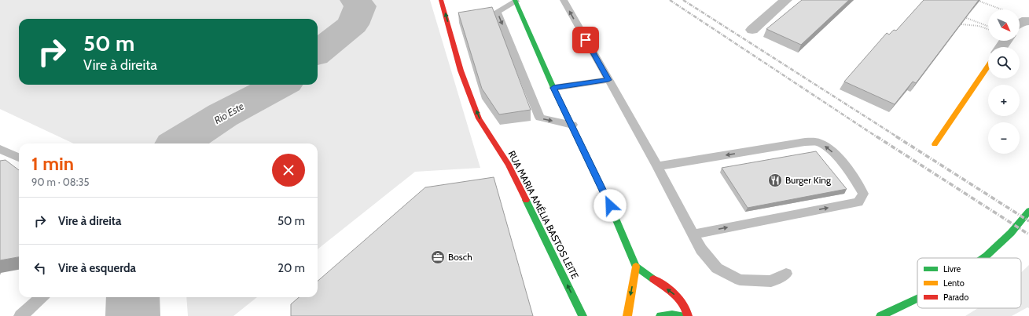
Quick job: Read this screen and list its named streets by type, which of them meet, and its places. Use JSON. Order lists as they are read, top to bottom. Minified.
{"streets":{"main road":["RUA MARIA AMÉLIA BASTOS LEITE"]},"one_way":["RUA MARIA AMÉLIA BASTOS LEITE"],"water":["Rio Este"],"places":{"restaurant":["Burger King"],"office":["Bosch"]},"legend":["Livre","Lento","Parado"],"north":"bottom right","page":{"map_buttons":["+","−"],"turn":["50 m","Vire à direita"],"heading":["1 min","90 m · 08:35"],"list":[{"name":"Vire à direita","value":"50 m"},{"name":"Vire à esquerda","value":"20 m"}]}}
